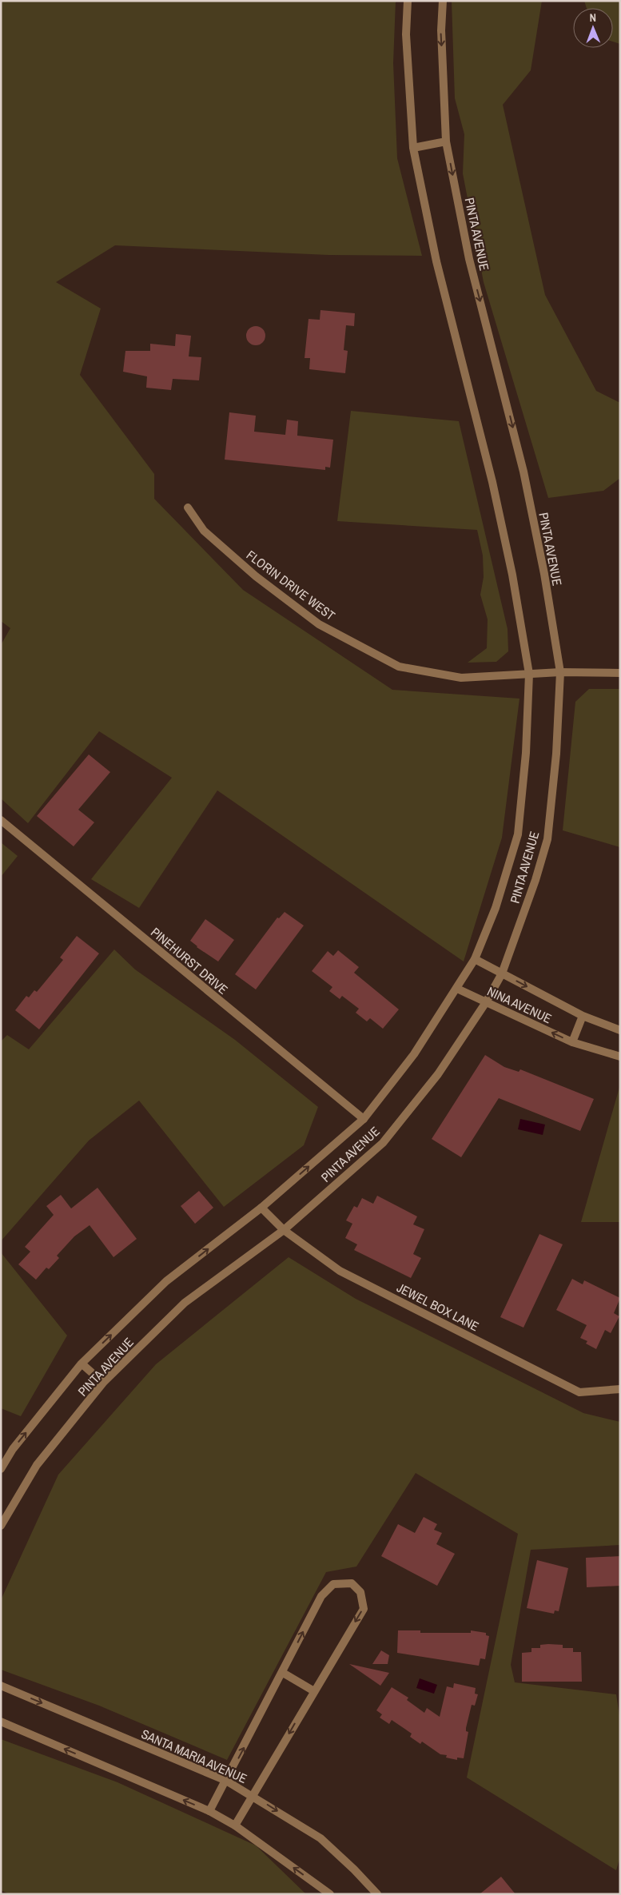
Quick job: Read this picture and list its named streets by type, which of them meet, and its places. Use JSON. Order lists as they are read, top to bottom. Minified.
{"streets":{"street":["PINTA AVENUE","FLORIN DRIVE WEST","PINEHURST DRIVE","NINA AVENUE","JEWEL BOX LANE","SANTA MARIA AVENUE"]},"crossings":[["PINTA AVENUE","FLORIN DRIVE WEST"],["PINTA AVENUE","PINEHURST DRIVE"],["PINTA AVENUE","NINA AVENUE"],["PINTA AVENUE","JEWEL BOX LANE"]],"north":"top"}
